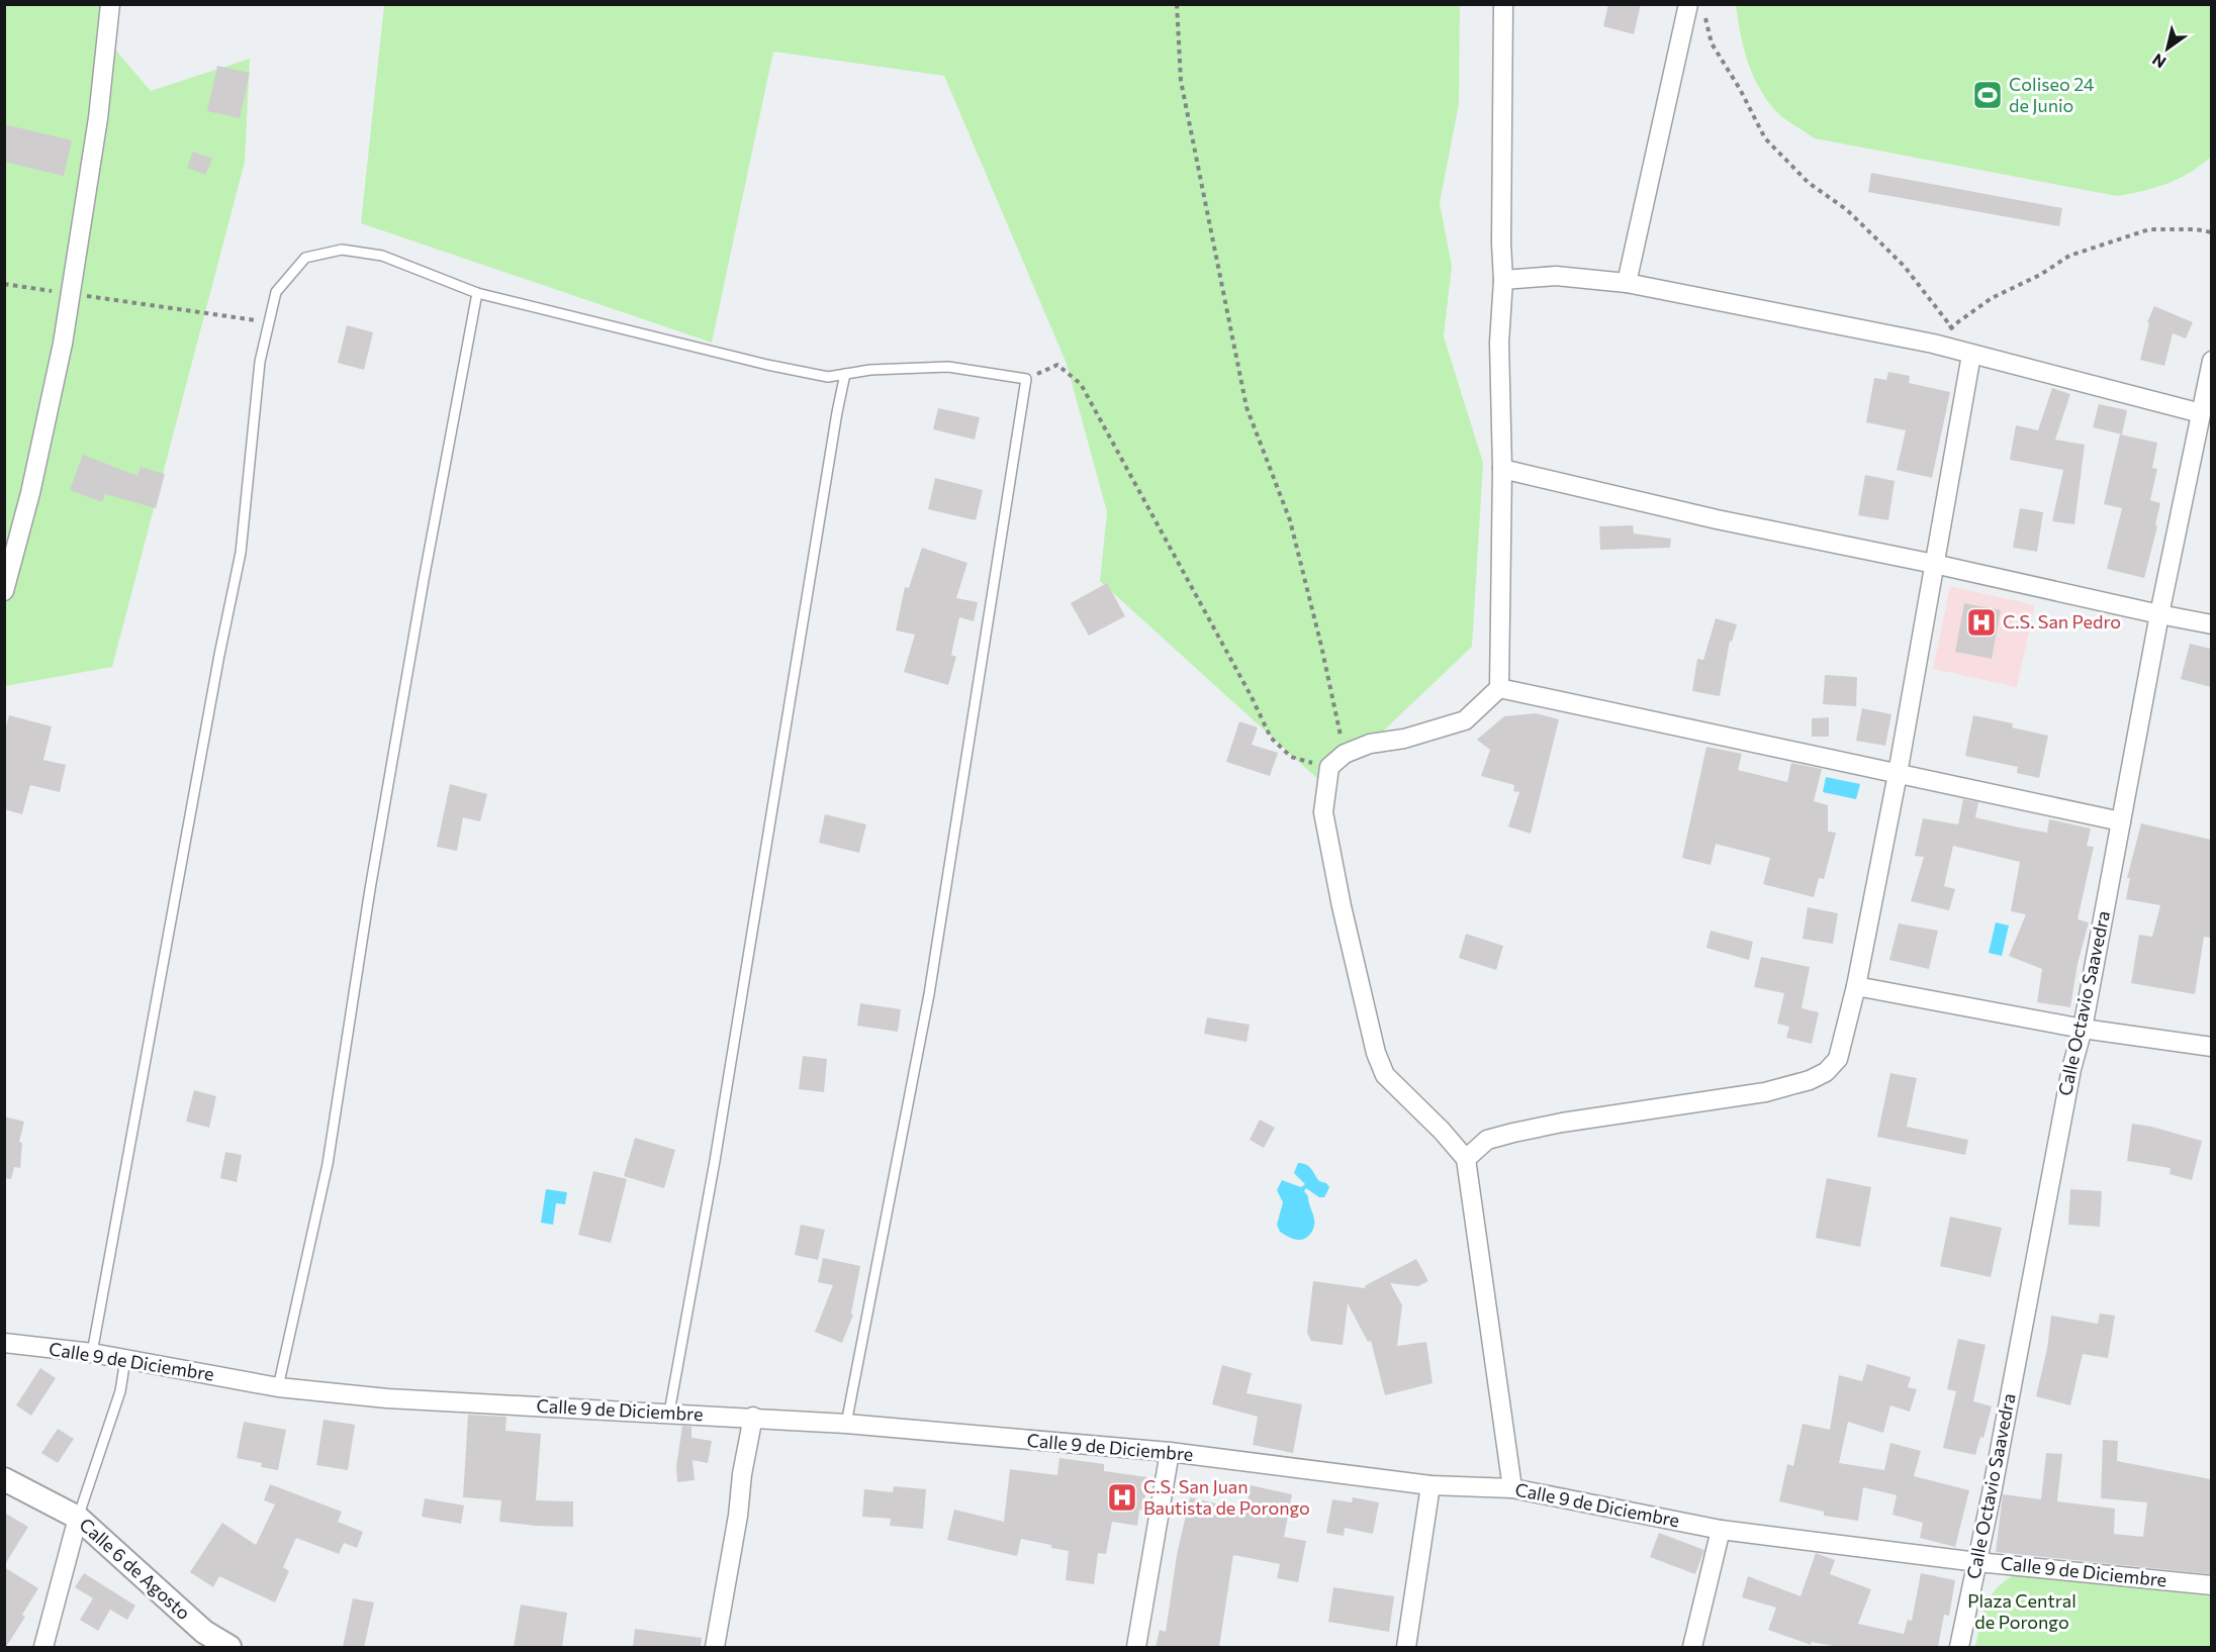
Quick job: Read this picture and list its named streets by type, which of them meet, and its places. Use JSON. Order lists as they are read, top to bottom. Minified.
{"streets":{"street":["Calle Octavio Saavedra","Calle 9 de Diciembre","Calle 6 de Agosto"]},"crossings":[["Calle Octavio Saavedra","Calle 9 de Diciembre"]],"parks":["Plaza Central de Porongo"],"places":{"sports":["Coliseo 24 de Junio"],"hospital":["C.S. San Pedro","C.S. San Juan Bautista de Porongo"]},"north":"bottom left"}
